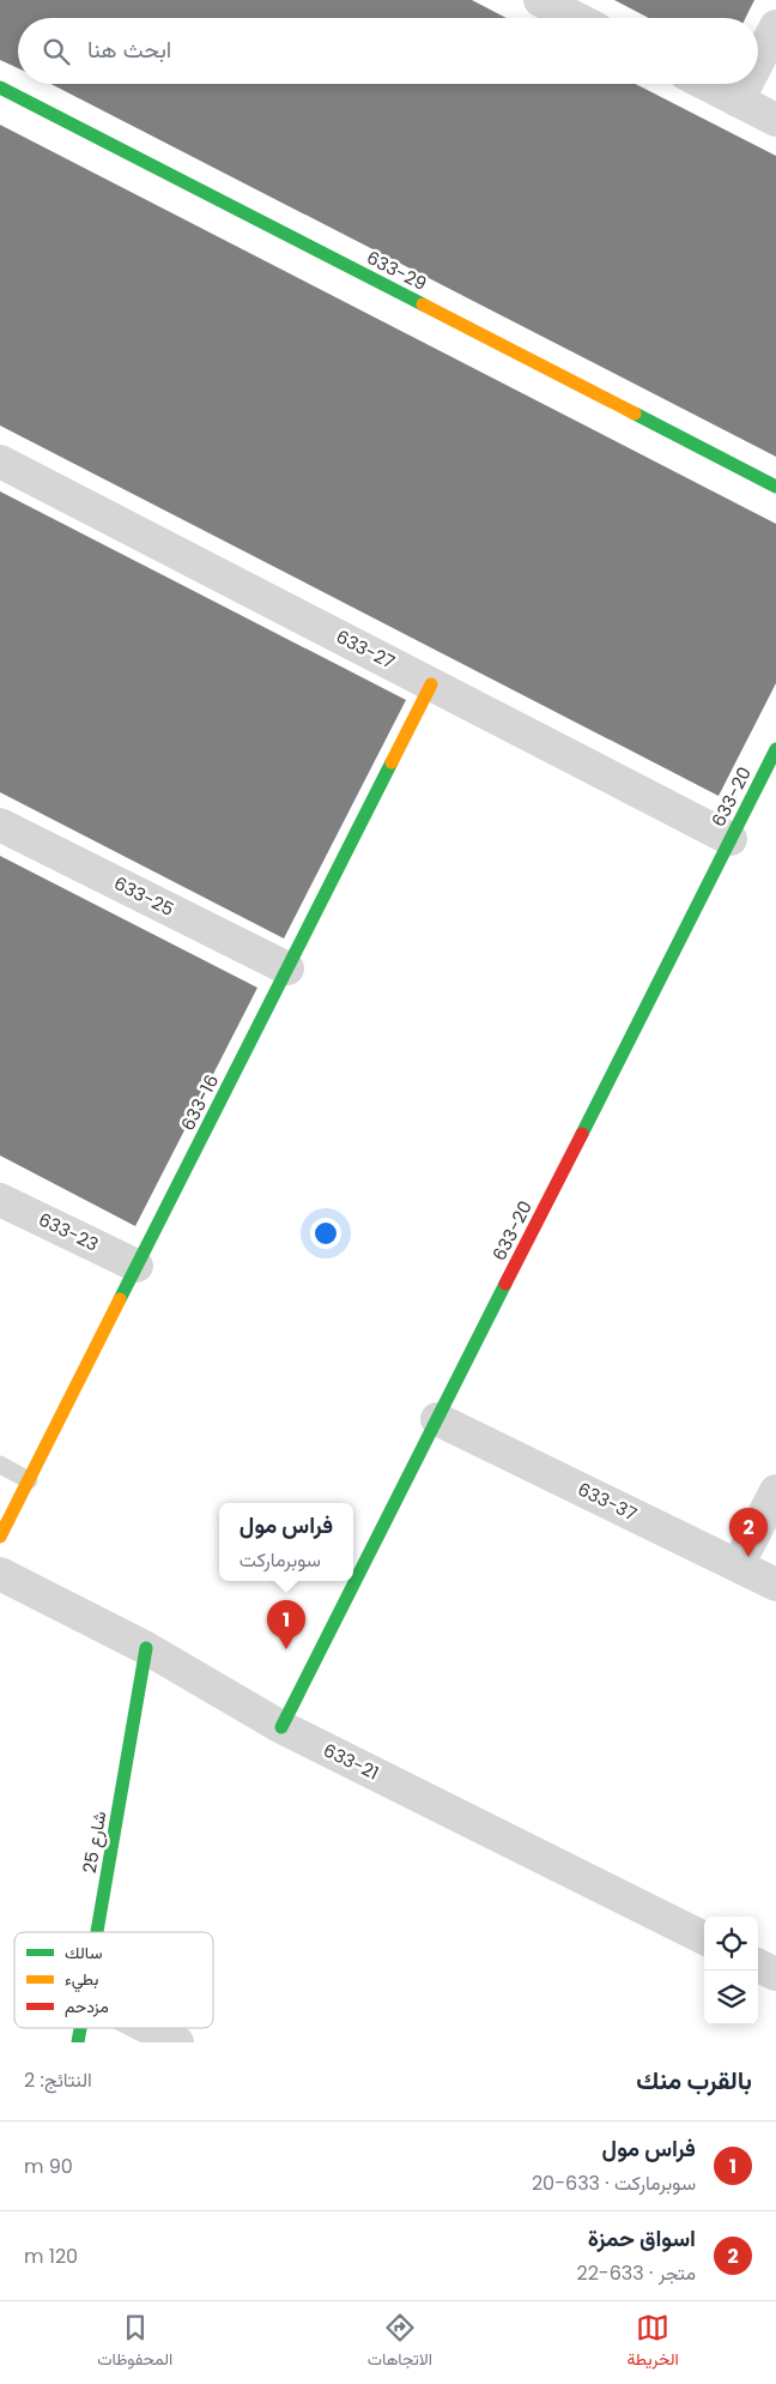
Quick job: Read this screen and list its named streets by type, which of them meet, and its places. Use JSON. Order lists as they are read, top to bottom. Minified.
{"streets":{"street":["633-29","633-27","633-20","633-25","633-16","633-23","633-37","633-21","شارع 25"]},"crossings":[["633-27","633-20"],["633-27","633-16"],["633-20","633-37"],["633-20","633-21"],["633-25","633-16"],["633-16","633-23"],["633-21","شارع 25"]],"legend":["سالك","بطيء","مزدحم"],"page":{"search":"ابحث هنا","popup":["فراس مول","سوبرماركت"],"pins":["2","1"],"heading":["بالقرب منك","النتائج: 2"],"list":[{"mark":"1","name":"فراس مول","note":"سوبرماركت · 633-20","value":"90 m"},{"mark":"2","name":"اسواق حمزة","note":"متجر · 633-22","value":"120 m"}],"nav":["الخريطة","الاتجاهات","المحفوظات"]}}
